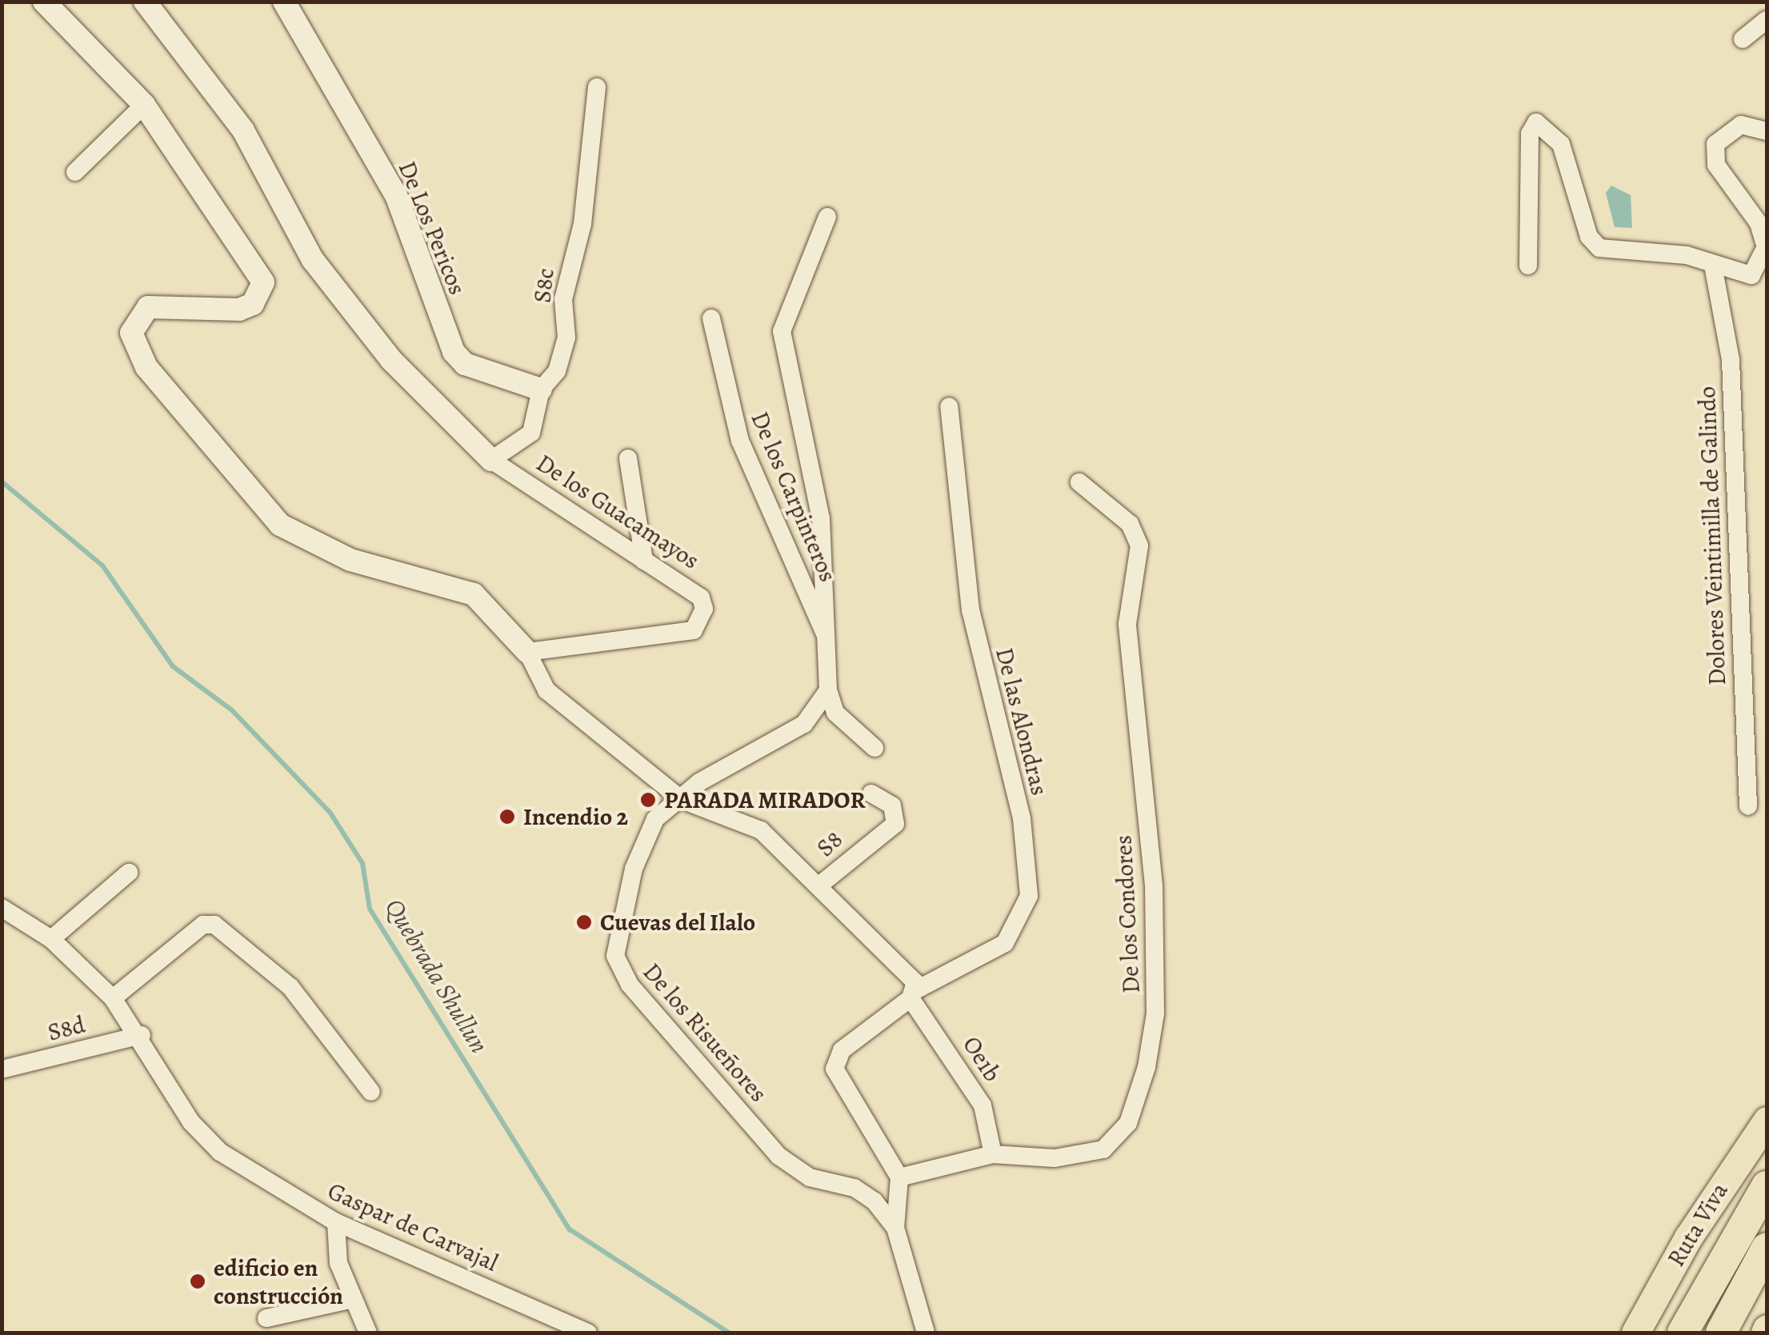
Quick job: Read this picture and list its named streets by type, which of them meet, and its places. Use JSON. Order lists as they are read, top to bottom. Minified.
{"streets":{"highway":["Ruta Viva"],"street":["De Los Pericos","S8c","De los Carpinteros","De los Guacamayos","Dolores Veintimilla de Galindo","De las Alondras","S8","De los Condores","S8d","De los Risueñores","Oe1b","Gaspar de Carvajal"]},"crossings":[["De Los Pericos","S8c"],["S8c","De los Guacamayos"],["De las Alondras","Oe1b"],["De los Condores","Oe1b"],["S8d","Gaspar de Carvajal"]],"water":["Quebrada Shullun"],"places":["PARADA MIRADOR","Incendio 2","Cuevas del Ilalo","edificio en construcción"]}
